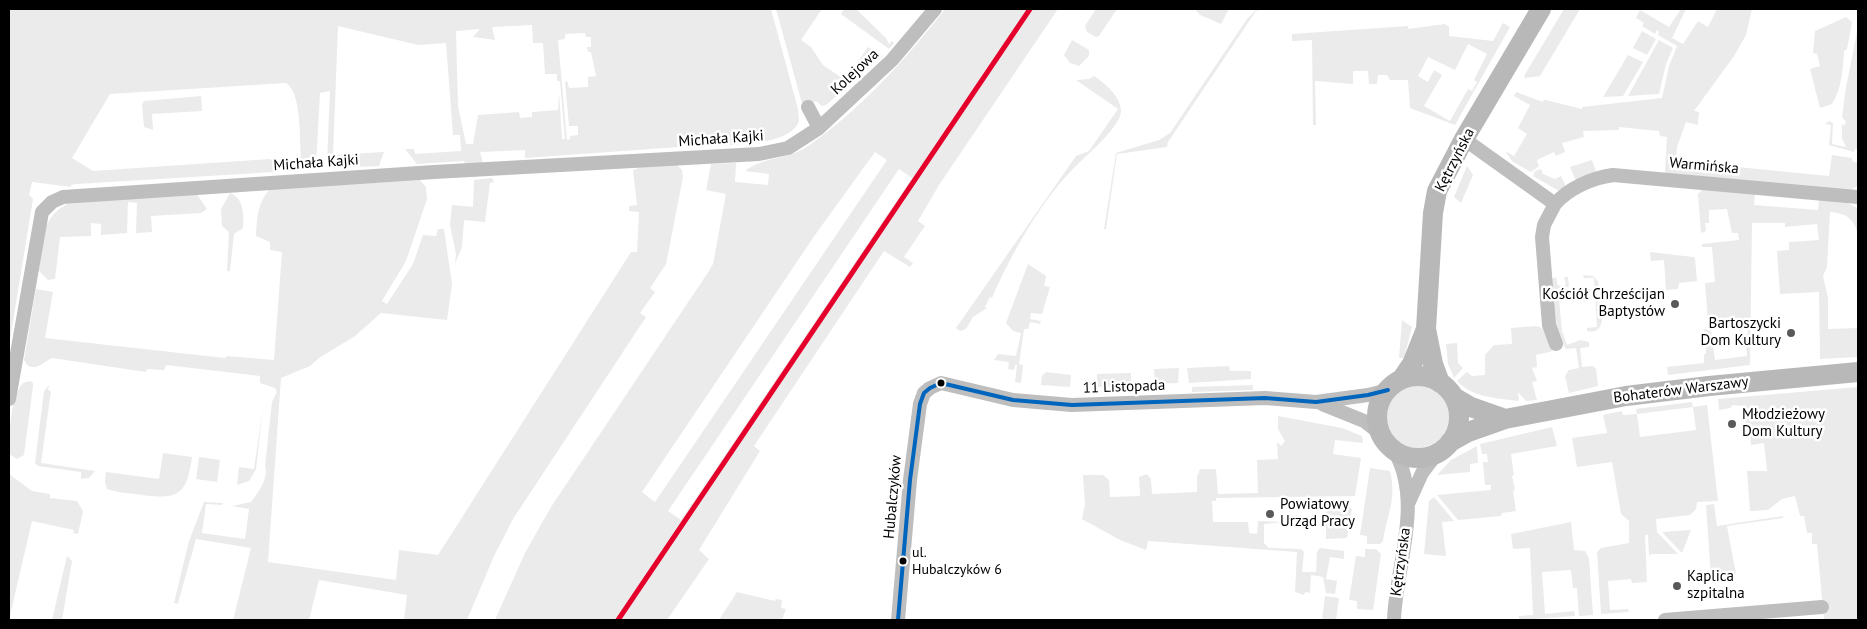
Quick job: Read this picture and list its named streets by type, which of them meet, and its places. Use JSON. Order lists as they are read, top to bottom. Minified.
{"streets":{"street":["Kolejowa","Michała Kajki","Kętrzyńska","Warmińska","11 Listopada","Bohaterów Warszawy","Hubalczyków"]},"crossings":[["Kolejowa","Michała Kajki"],["Kętrzyńska","11 Listopada"],["Kętrzyńska","Bohaterów Warszawy"],["11 Listopada","Bohaterów Warszawy"],["11 Listopada","Hubalczyków"]],"places":["Kościół Chrześcijan Baptystów","Bartoszycki Dom Kultury","Młodzieżowy Dom Kultury","Powiatowy Urząd Pracy","ul. Hubalczyków 6","Kaplica szpitalna"]}
